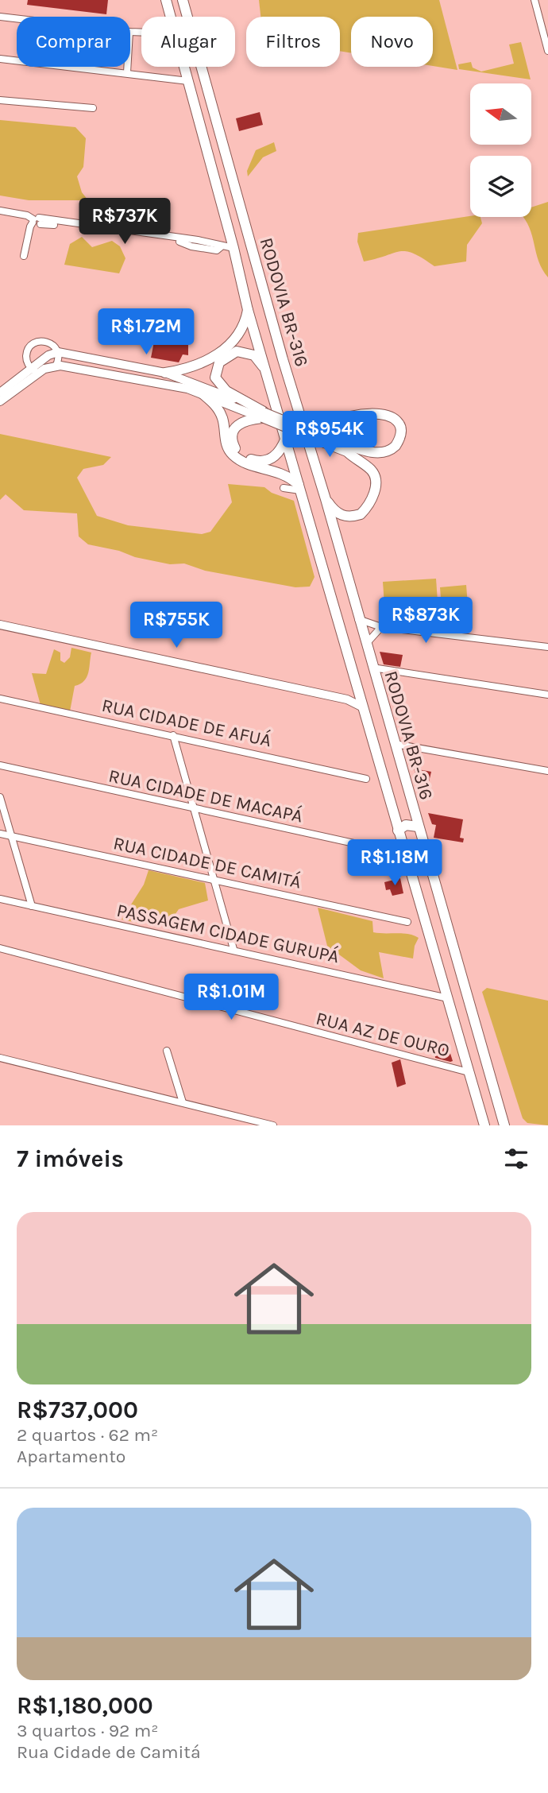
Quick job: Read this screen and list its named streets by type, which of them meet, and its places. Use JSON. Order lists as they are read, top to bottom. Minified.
{"streets":{"highway":["RODOVIA BR-316"],"street":["RUA CIDADE DE AFUÁ","RUA CIDADE DE MACAPÁ","RUA CIDADE DE CAMITÁ","PASSAGEM CIDADE GURUPÁ","RUA AZ DE OURO"]},"crossings":[["RODOVIA BR-316","RUA CIDADE DE MACAPÁ"],["RODOVIA BR-316","PASSAGEM CIDADE GURUPÁ"]],"north":"left","page":{"chip":["Comprar","Alugar","Filtros","Novo"],"price":["R$737K","R$1.72M","R$954K","R$873K","R$755K","R$1.18M","R$1.01M"],"heading":"7 imóveis","list":[{"name":"R$737,000","note":"2 quartos · 62 m² · Apartamento"},{"name":"R$1,180,000","note":"3 quartos · 92 m² · Rua Cidade de Camitá"}]}}
